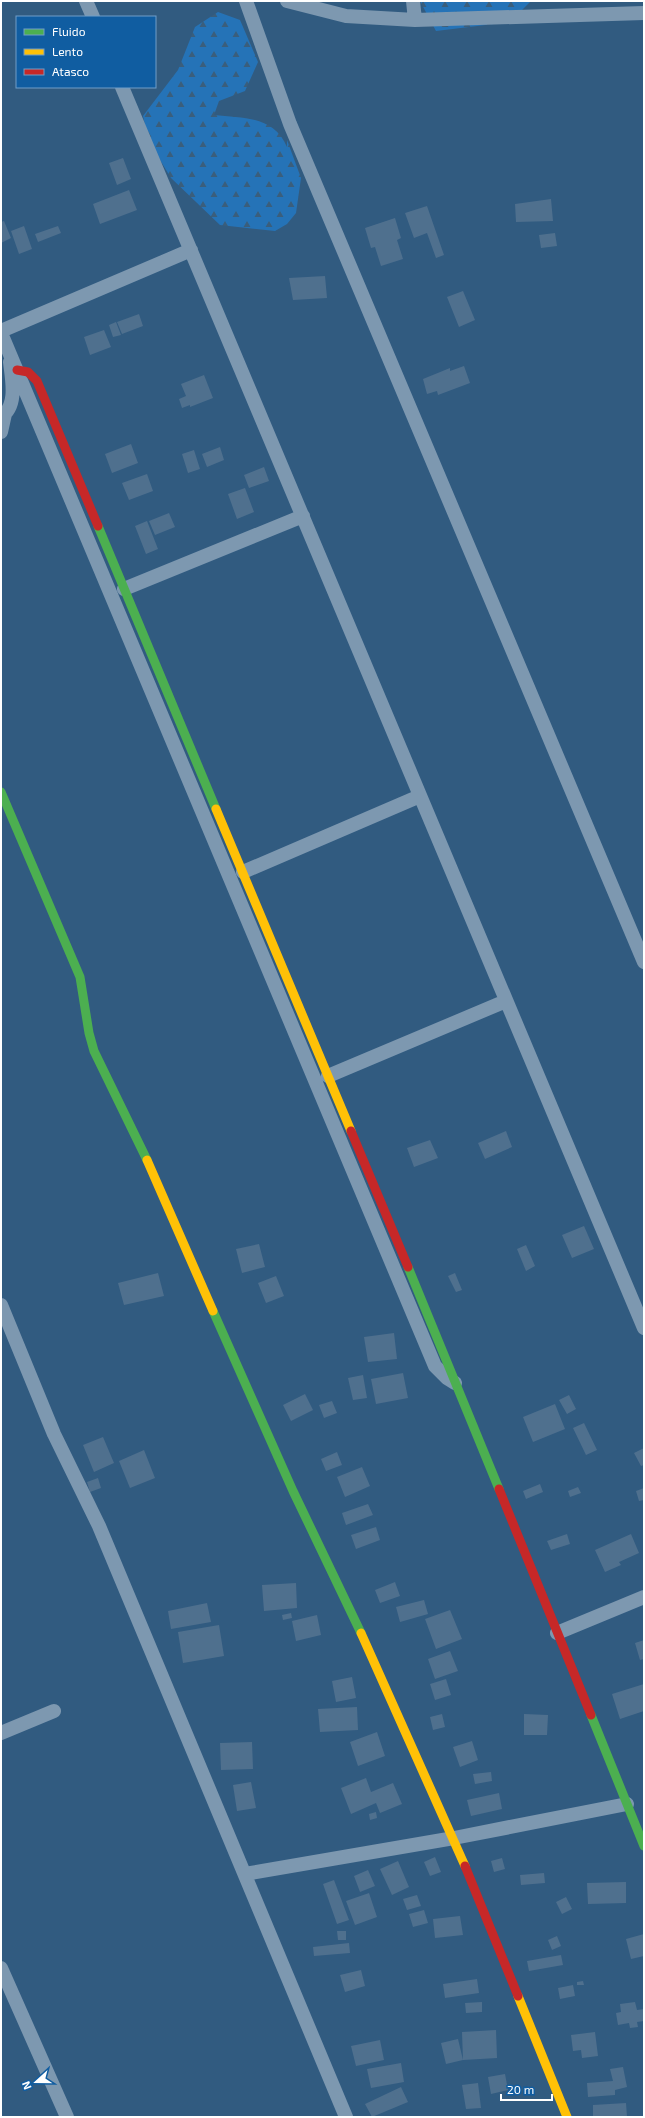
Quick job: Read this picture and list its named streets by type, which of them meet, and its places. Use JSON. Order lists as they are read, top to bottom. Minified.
{"legend":["Fluido","Lento","Atasco"],"scale_bar":"20 m","north":"left"}
